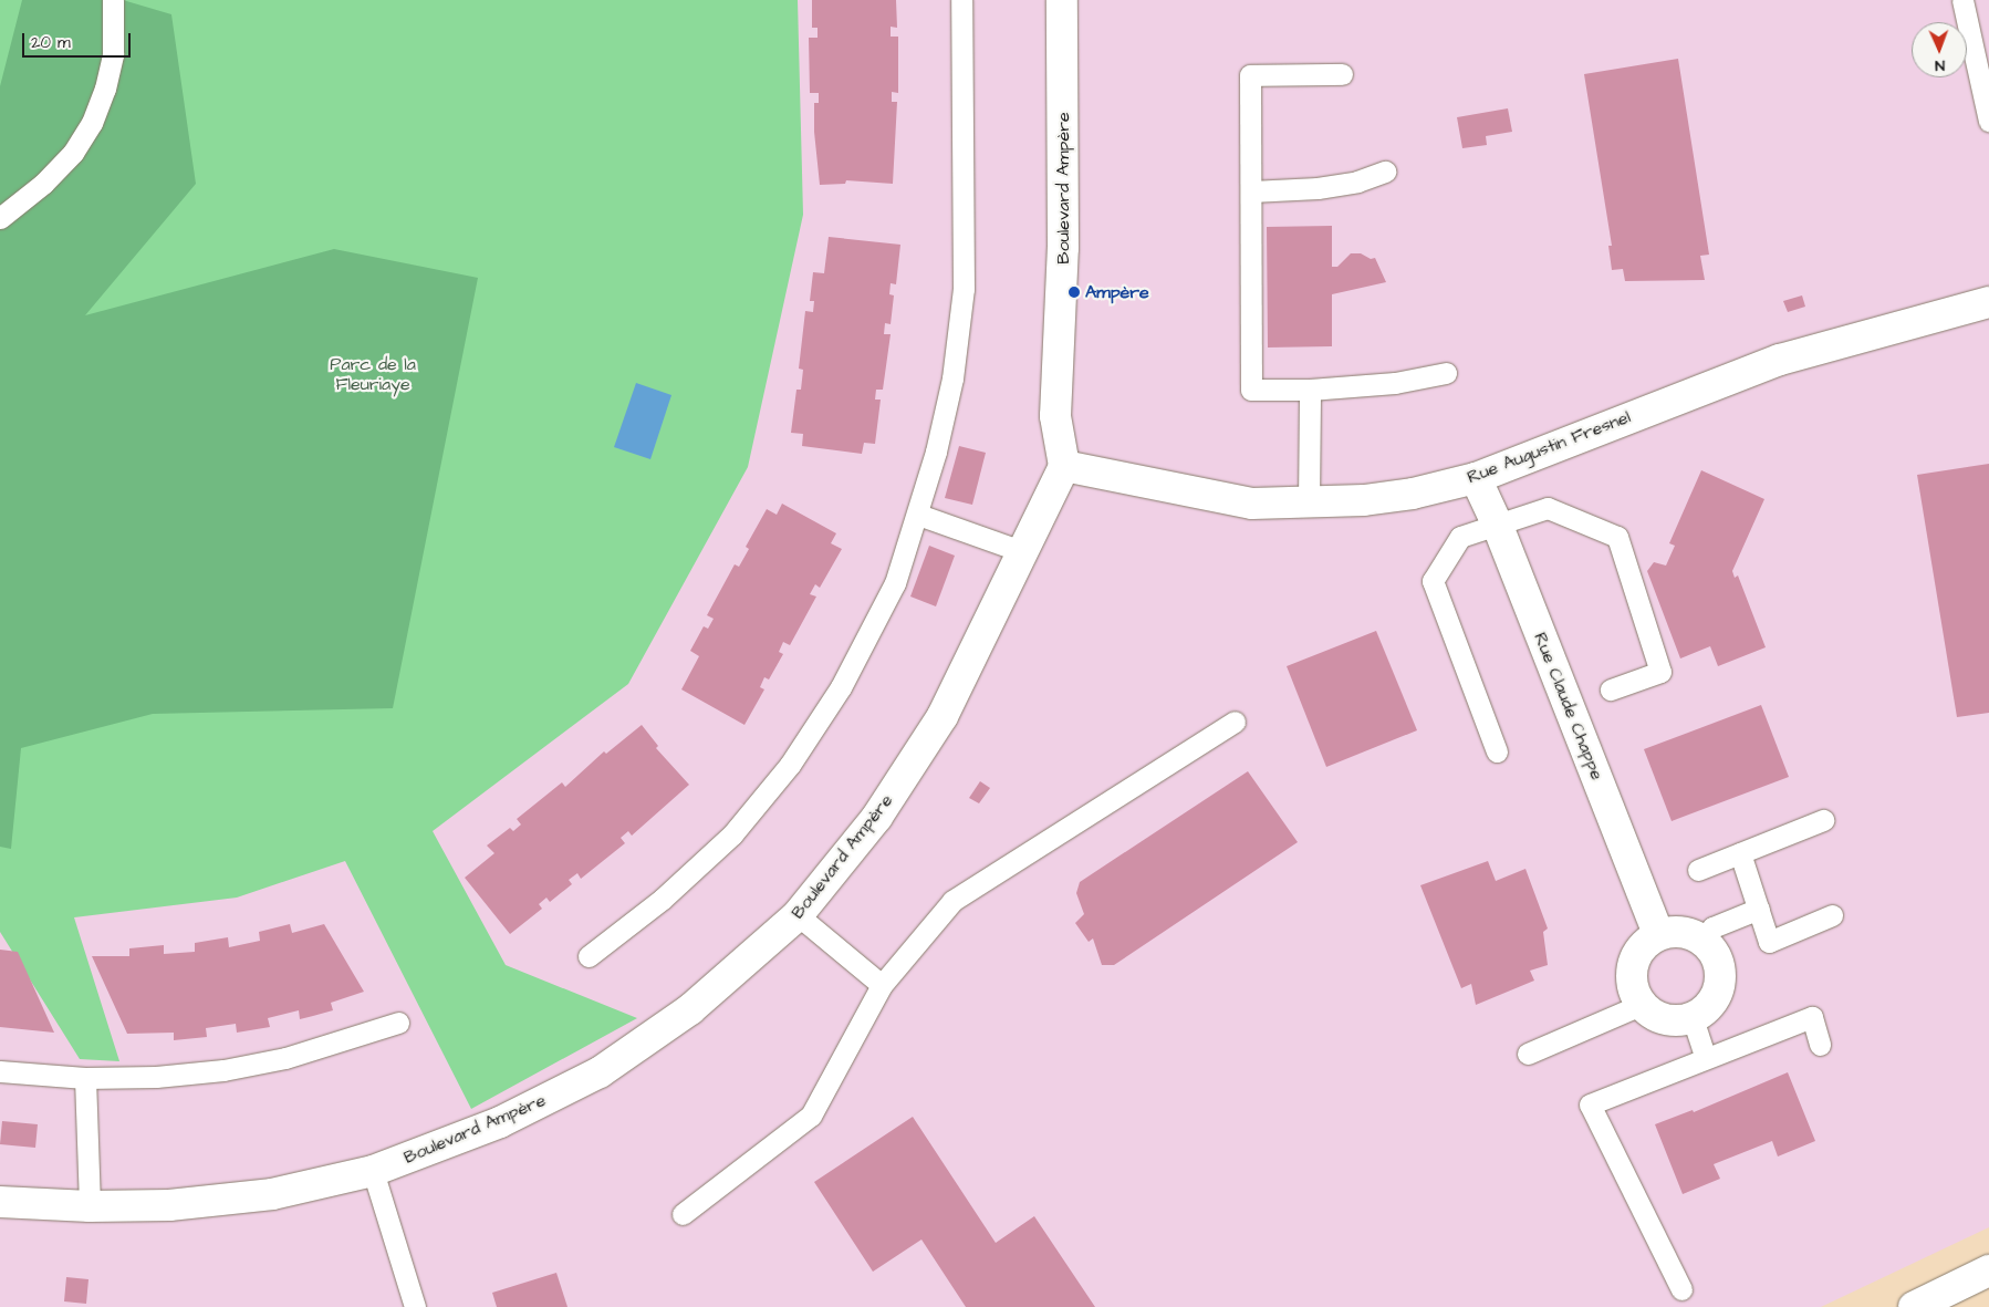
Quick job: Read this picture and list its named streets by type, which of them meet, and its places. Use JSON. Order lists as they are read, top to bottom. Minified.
{"streets":{"street":["Boulevard Ampère","Rue Augustin Fresnel","Rue Claude Chappe"]},"crossings":[["Boulevard Ampère","Rue Augustin Fresnel"],["Rue Augustin Fresnel","Rue Claude Chappe"]],"parks":["Parc de la Fleuriaye"],"places":["Ampère"],"scale_bar":"20 m","north":"bottom"}
